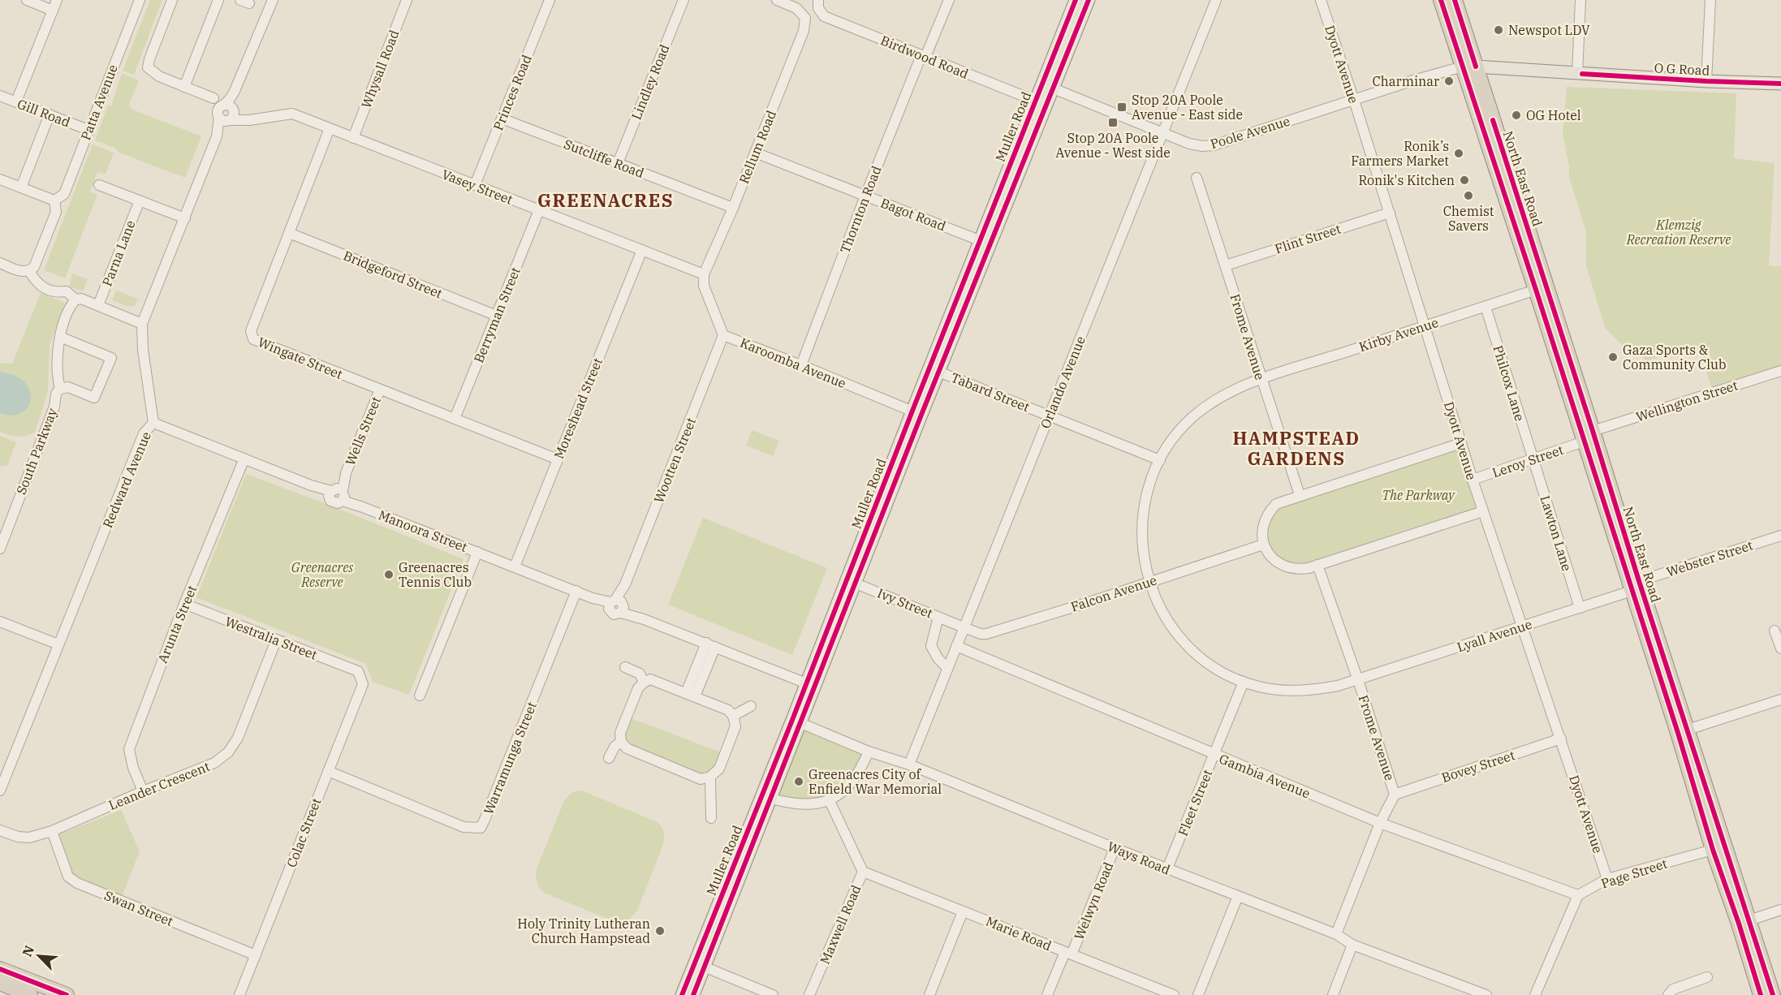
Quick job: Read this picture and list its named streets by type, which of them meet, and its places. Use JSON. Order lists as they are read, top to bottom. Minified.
{"streets":{"highway":["North East Road"],"main road":["O G Road","Muller Road"],"street":["Birdwood Road","Dyott Avenue","Whysall Road","Lindley Road","Princes Road","Patta Avenue","Gill Road","Poole Avenue","Rellum Road","Sutcliffe Road","Vasey Street","Thornton Road","Bagot Road","Flint Street","Parna Lane","Bridgeford Street","Berryman Street","Kirby Avenue","Frome Avenue","Wingate Street","Karoomba Avenue","Orlando Avenue","Philcox Lane","Tabard Street","Wellington Street","Moreshead Street","Wells Street","South Parkway","Wootten Street","Leroy Street","Redward Avenue","Manoora Street","Lawton Lane","Webster Street","Falcon Avenue","Ivy Street","Arunta Street","Lyall Avenue","Westralia Street","Warramunga Street","Bovey Street","Gambia Avenue","Leander Crescent","Fleet Street","Colac Street","Ways Road","Page Street","Welwyn Road","Swan Street","Maxwell Road","Marie Road"]},"crossings":[["Birdwood Road","Muller Road"],["Birdwood Road","Thornton Road"],["Dyott Avenue","Poole Avenue"],["Dyott Avenue","Flint Street"],["Dyott Avenue","Kirby Avenue"],["Dyott Avenue","Leroy Street"],["Dyott Avenue","Lyall Avenue"],["Dyott Avenue","Bovey Street"],["Dyott Avenue","Page Street"],["Whysall Road","Vasey Street"],["O G Road","Poole Avenue"],["O G Road","North East Road"],["Lindley Road","Sutcliffe Road"],["Princes Road","Sutcliffe Road"],["Princes Road","Vasey Street"],["Patta Avenue","Gill Road"],["Muller Road","Poole Avenue"],["Muller Road","Bagot Road"],["Muller Road","Karoomba Avenue"],["Muller Road","Tabard Street"],["Muller Road","Manoora Street"],["Muller Road","Ivy Street"],["Muller Road","Ways Road"],["Poole Avenue","North East Road"],["Poole Avenue","Orlando Avenue"],["Rellum Road","Sutcliffe Road"],["Rellum Road","Vasey Street"],["Rellum Road","Bagot Road"],["Rellum Road","Karoomba Avenue"],["North East Road","Kirby Avenue"],["North East Road","Wellington Street"],["North East Road","Leroy Street"],["North East Road","Webster Street"],["North East Road","Lyall Avenue"],["North East Road","Page Street"],["Vasey Street","Berryman Street"],["Vasey Street","Wingate Street"],["Vasey Street","Karoomba Avenue"],["Vasey Street","Moreshead Street"],["Vasey Street","Redward Avenue"],["Thornton Road","Bagot Road"],["Thornton Road","Karoomba Avenue"],["Flint Street","Frome Avenue"],["Bridgeford Street","Berryman Street"],["Bridgeford Street","Wingate Street"],["Berryman Street","Wingate Street"],["Kirby Avenue","Frome Avenue"],["Kirby Avenue","Philcox Lane"],["Kirby Avenue","Tabard Street"],["Kirby Avenue","Falcon Avenue"],["Kirby Avenue","Lyall Avenue"],["Frome Avenue","Lyall Avenue"],["Frome Avenue","Bovey Street"],["Frome Avenue","Gambia Avenue"],["Frome Avenue","Ways Road"],["Wingate Street","Moreshead Street"],["Wingate Street","Wells Street"],["Karoomba Avenue","Wootten Street"],["Orlando Avenue","Tabard Street"],["Orlando Avenue","Falcon Avenue"],["Orlando Avenue","Ivy Street"],["Orlando Avenue","Gambia Avenue"],["Orlando Avenue","Ways Road"],["Philcox Lane","Leroy Street"],["Philcox Lane","Lawton Lane"],["Wellington Street","Leroy Street"],["Moreshead Street","Manoora Street"],["Wells Street","Manoora Street"],["Wootten Street","Manoora Street"],["Leroy Street","Lawton Lane"],["Redward Avenue","Manoora Street"],["Manoora Street","Arunta Street"],["Manoora Street","Warramunga Street"],["Lawton Lane","Lyall Avenue"],["Webster Street","Lyall Avenue"],["Falcon Avenue","Ivy Street"],["Falcon Avenue","Lyall Avenue"],["Arunta Street","Westralia Street"],["Arunta Street","Leander Crescent"],["Lyall Avenue","Fleet Street"],["Westralia Street","Leander Crescent"],["Westralia Street","Colac Street"],["Warramunga Street","Colac Street"],["Gambia Avenue","Fleet Street"],["Gambia Avenue","Page Street"],["Leander Crescent","Swan Street"],["Fleet Street","Ways Road"],["Colac Street","Swan Street"],["Ways Road","Welwyn Road"],["Welwyn Road","Marie Road"],["Maxwell Road","Marie Road"]],"districts":["GREENACRES","HAMPSTEAD GARDENS"],"parks":["Klemzig Recreation Reserve","The Parkway","Greenacres Reserve"],"places":{"other":["Newspot LDV","Charminar","OG Hotel","Ronik’s Farmers Market","Ronik's Kitchen","Chemist Savers","Gaza Sports & Community Club","Greenacres Tennis Club","Greenacres City of Enfield War Memorial","Holy Trinity Lutheran Church Hampstead"],"transit":["Stop 20A Poole Avenue - East side","Stop 20A Poole Avenue - West side"]},"north":"top left"}
